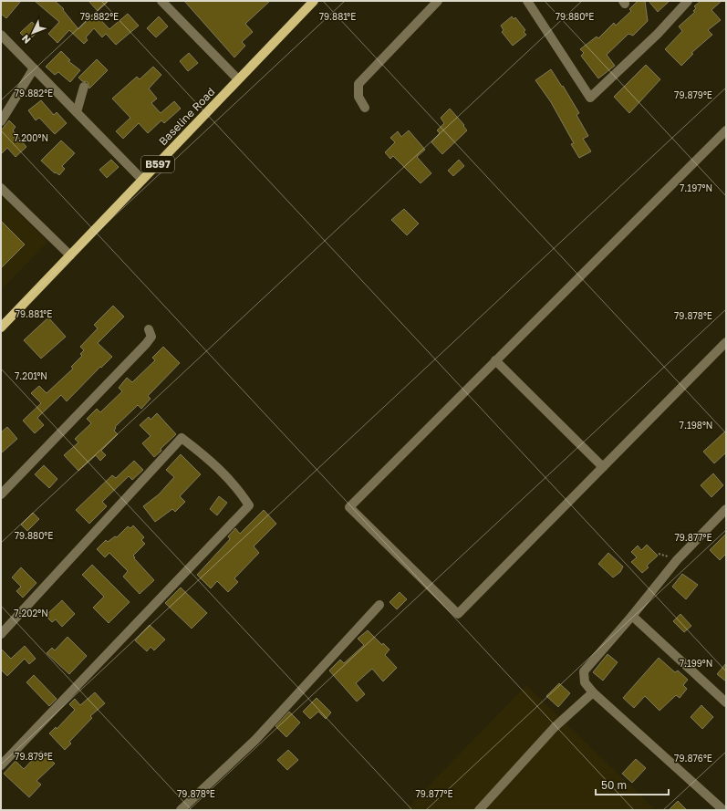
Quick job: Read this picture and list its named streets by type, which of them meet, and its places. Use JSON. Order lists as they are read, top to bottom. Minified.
{"streets":{"main road":["Baseline Road","B597"]},"scale_bar":"50 m","north":"bottom left","coordinates":["79.882°E","79.881°E","79.880°E","79.879°E","7.200°N","7.197°N","79.878°E","7.201°N","7.198°N","79.877°E","7.202°N","7.199°N","79.876°E"]}
